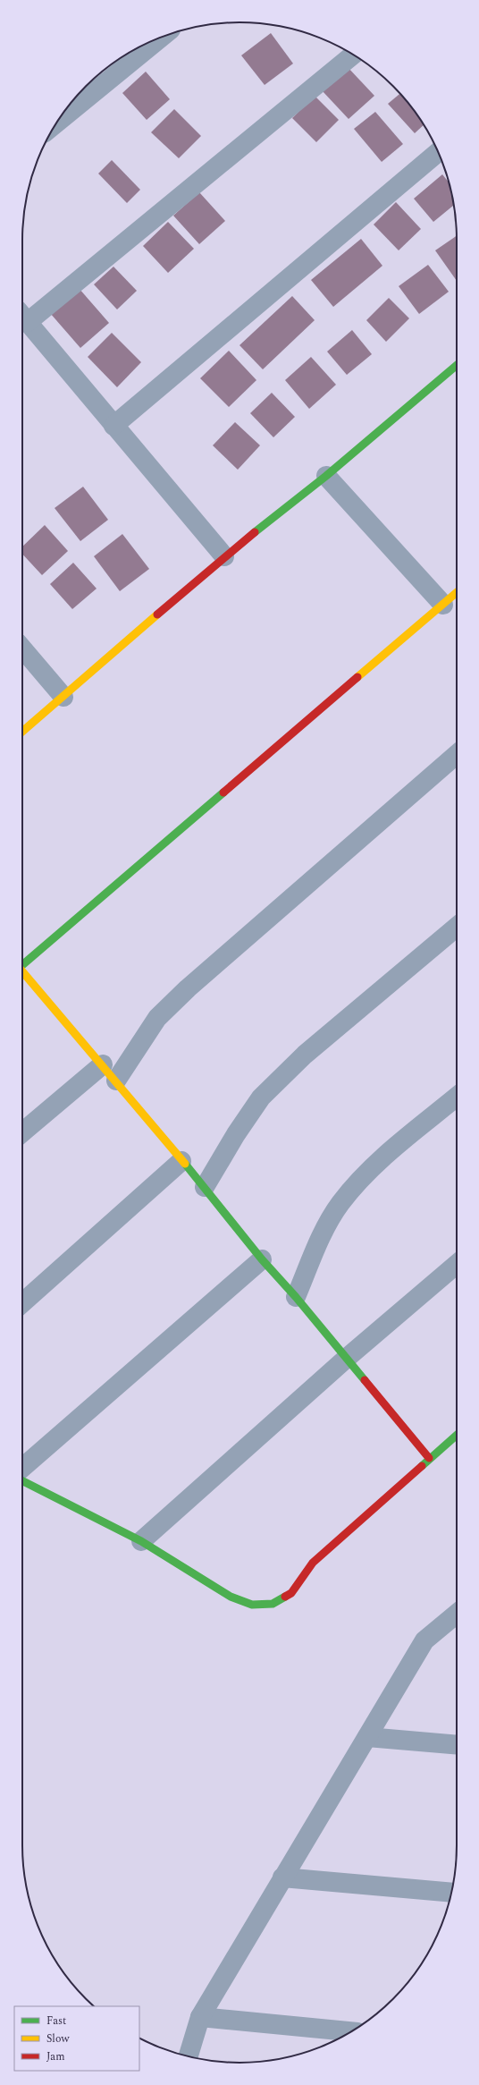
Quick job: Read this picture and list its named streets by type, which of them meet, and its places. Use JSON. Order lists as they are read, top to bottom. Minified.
{"legend":["Fast","Slow","Jam"]}
